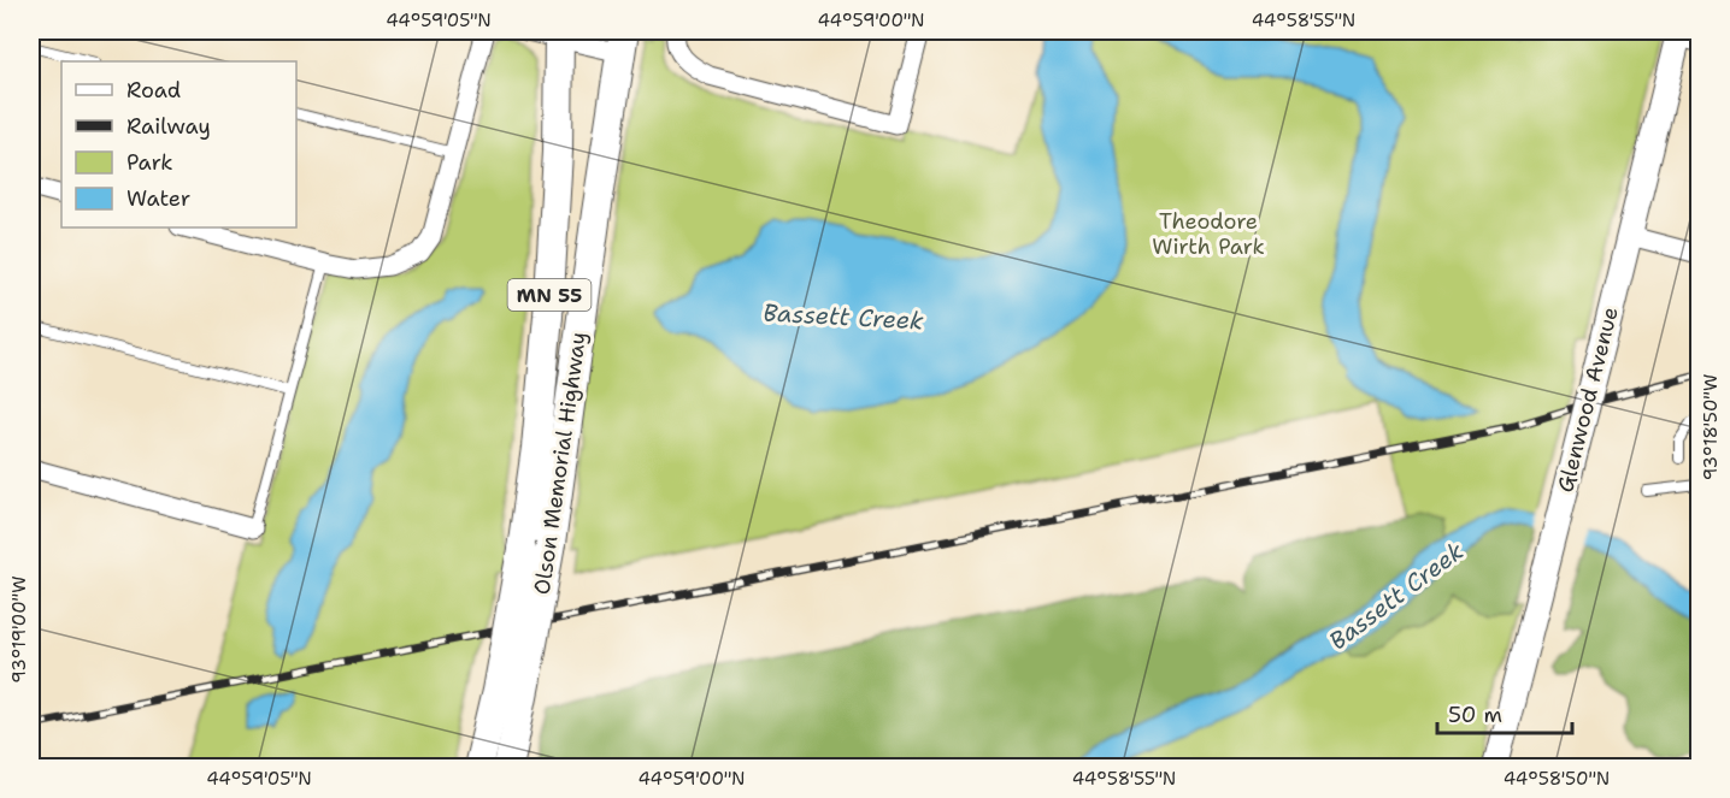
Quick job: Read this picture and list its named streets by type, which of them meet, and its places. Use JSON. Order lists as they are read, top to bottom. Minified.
{"streets":{"main road":["MN 55","Olson Memorial Highway"],"street":["Glenwood Avenue"]},"water":["Bassett Creek"],"parks":["Theodore Wirth Park"],"legend":["Road","Railway","Park","Water"],"scale_bar":"50 m","coordinates":["44°59'05\"N","44°59'00\"N","44°58'55\"N","93°18'50\"W","93°19'00\"W","44°58'50\"N"]}
